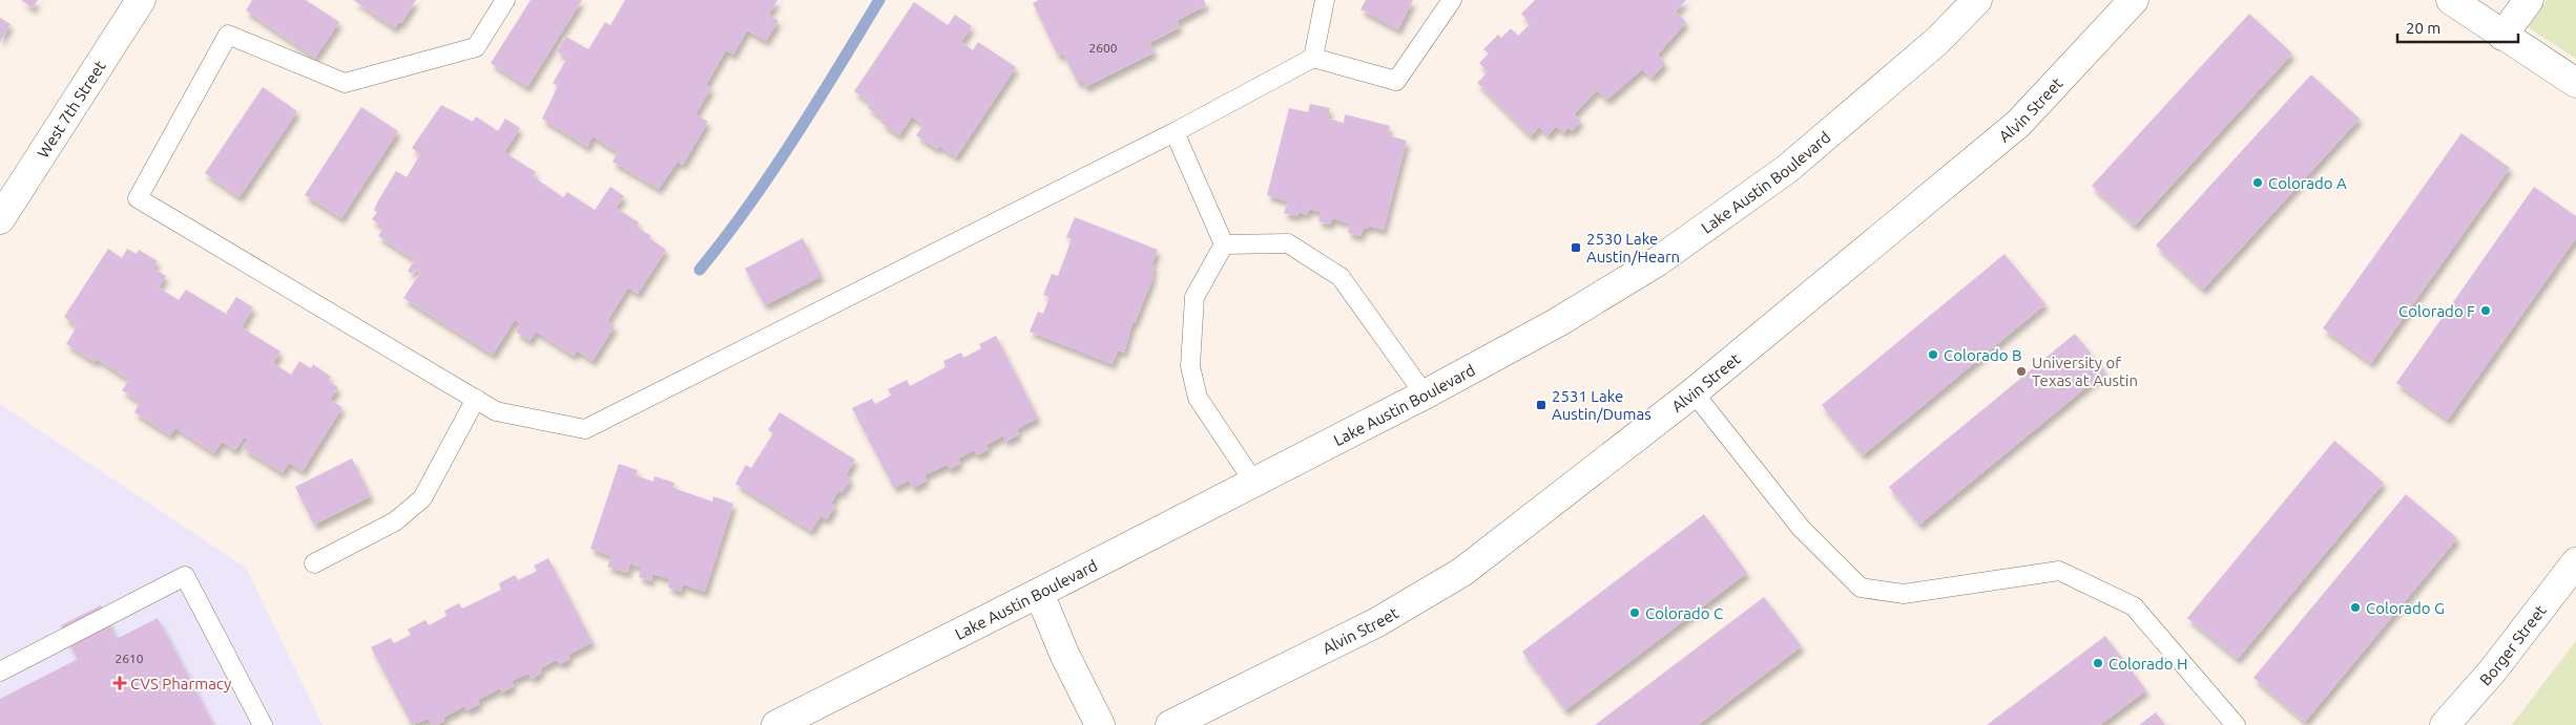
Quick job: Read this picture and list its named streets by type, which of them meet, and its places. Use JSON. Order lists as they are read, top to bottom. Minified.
{"streets":{"street":["Alvin Street","West 7th Street","Lake Austin Boulevard","Borger Street"]},"places":{"other":["Colorado A","Colorado F","Colorado B","University of Texas at Austin","Colorado G","Colorado C","Colorado H"],"transit":["2530 Lake Austin/Hearn","2531 Lake Austin/Dumas"],"health":["CVS Pharmacy"]},"house_numbers":["2600","2610"],"scale_bar":"20 m"}
